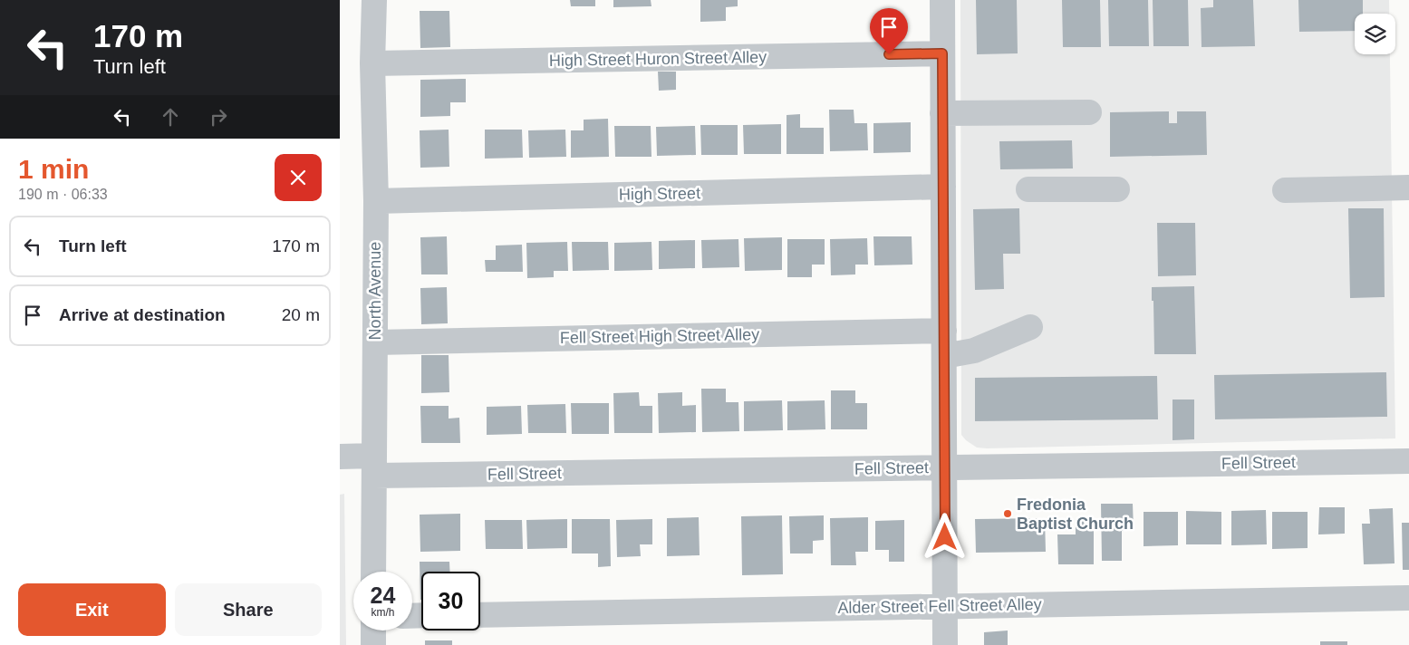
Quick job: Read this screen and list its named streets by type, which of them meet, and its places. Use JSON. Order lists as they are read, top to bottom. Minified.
{"streets":{"street":["High Street Huron Street Alley","High Street","North Avenue","Fell Street High Street Alley","Fell Street","Alder Street Fell Street Alley"]},"crossings":[["High Street Huron Street Alley","North Avenue"],["High Street","North Avenue"],["North Avenue","Fell Street High Street Alley"],["North Avenue","Fell Street"]],"places":["Fredonia Baptist Church"],"page":{"turn":["170 m","Turn left"],"heading":["1 min","190 m · 06:33"],"list":[{"name":"Turn left","value":"170 m"},{"name":"Arrive at destination","value":"20 m"}],"speed":"24 km/h","limit":"30","buttons":["Exit","Share"]}}
